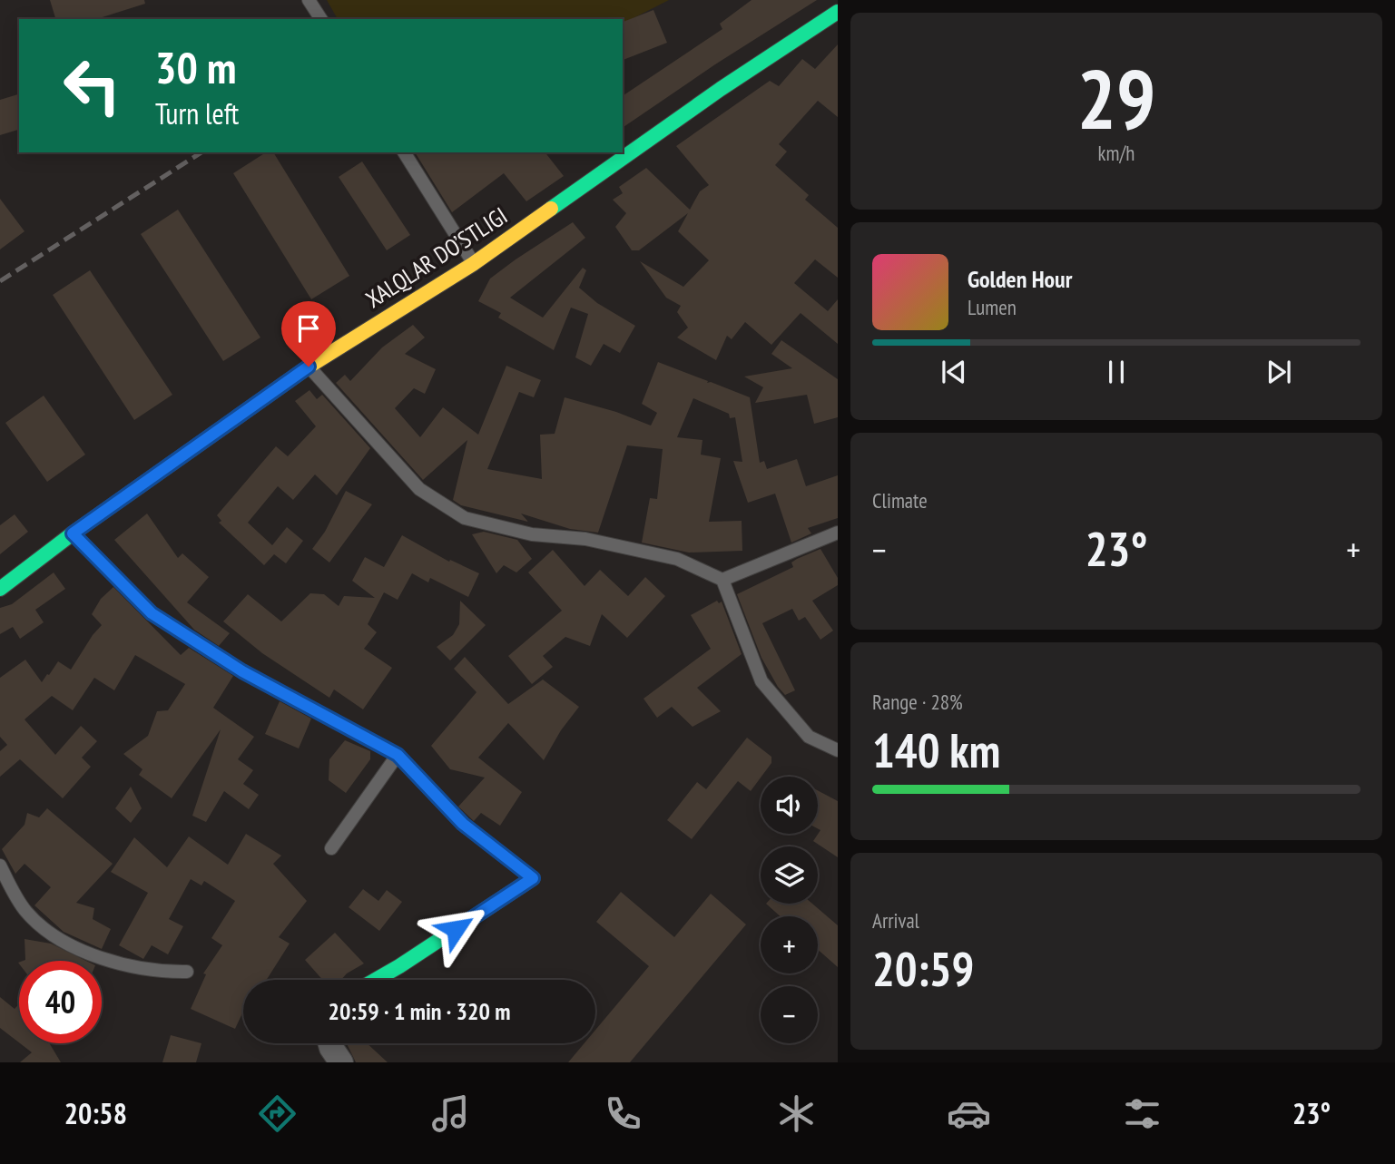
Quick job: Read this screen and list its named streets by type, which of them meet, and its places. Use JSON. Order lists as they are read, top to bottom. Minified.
{"streets":{"main road":["XALQLAR DO’STLIGI"]},"page":{"tile":[["29","km/h"],"Climate",["Range · 28%","140 km"],["Arrival","20:59"]],"turn":["30 m","Turn left"],"song":["Golden Hour","Lumen"],"heat":["−","23°","+"],"map_buttons":["+","−"],"limit":"40","trip":"20:59 · 1 min · 320 m","tabs":["20:58","23°"]}}
